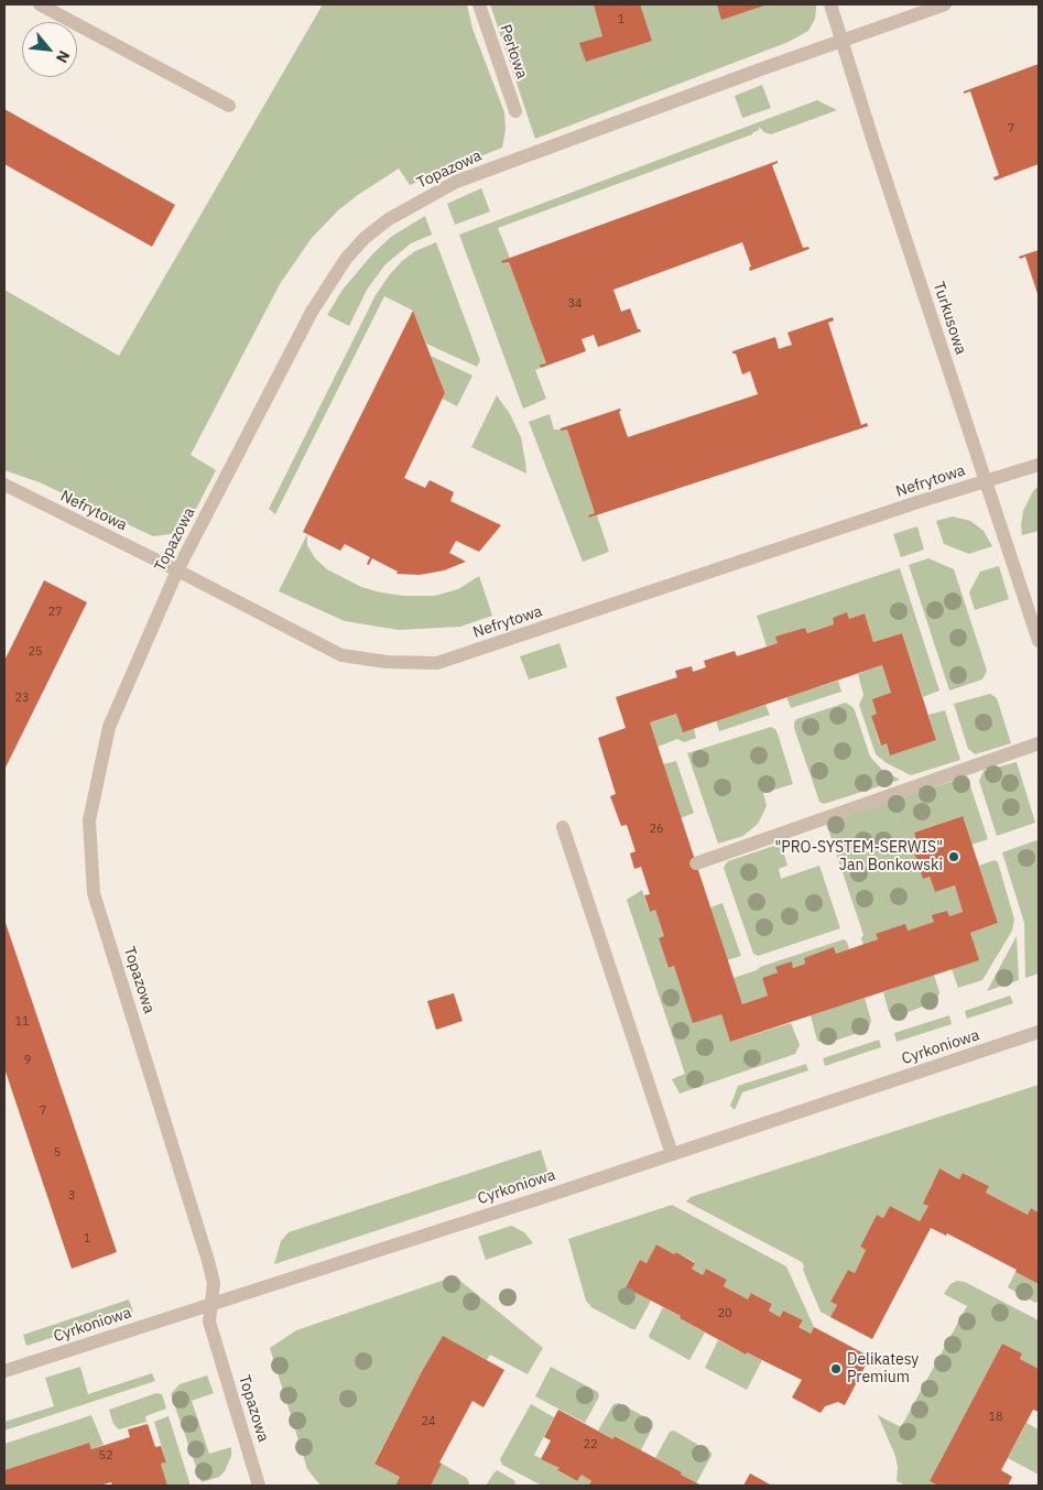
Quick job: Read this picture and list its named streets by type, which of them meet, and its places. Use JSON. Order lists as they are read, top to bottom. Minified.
{"streets":{"street":["Perłowa","Topazowa","Turkusowa","Nefrytowa","Cyrkoniowa"]},"crossings":[["Topazowa","Turkusowa"],["Topazowa","Nefrytowa"],["Topazowa","Cyrkoniowa"],["Turkusowa","Nefrytowa"]],"places":["\"PRO-SYSTEM-SERWIS\" Jan Bonkowski","Delikatesy Premium"],"house_numbers":["1","7","34","27","25","23","26","11","9","7","5","3","1","20","18","24","22","52"],"north":"bottom right"}
